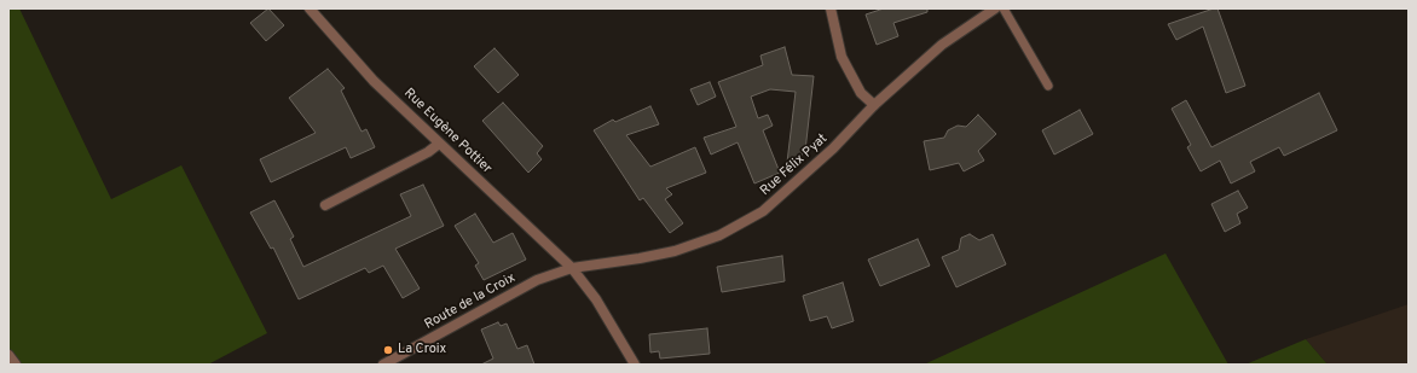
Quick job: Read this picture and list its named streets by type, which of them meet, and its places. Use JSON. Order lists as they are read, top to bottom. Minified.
{"streets":{"street":["Rue Eugène Pottier","Rue Félix Pyat","Route de la Croix"]},"crossings":[["Rue Eugène Pottier","Rue Félix Pyat"],["Rue Eugène Pottier","Route de la Croix"],["Rue Félix Pyat","Route de la Croix"]],"places":["La Croix"]}
